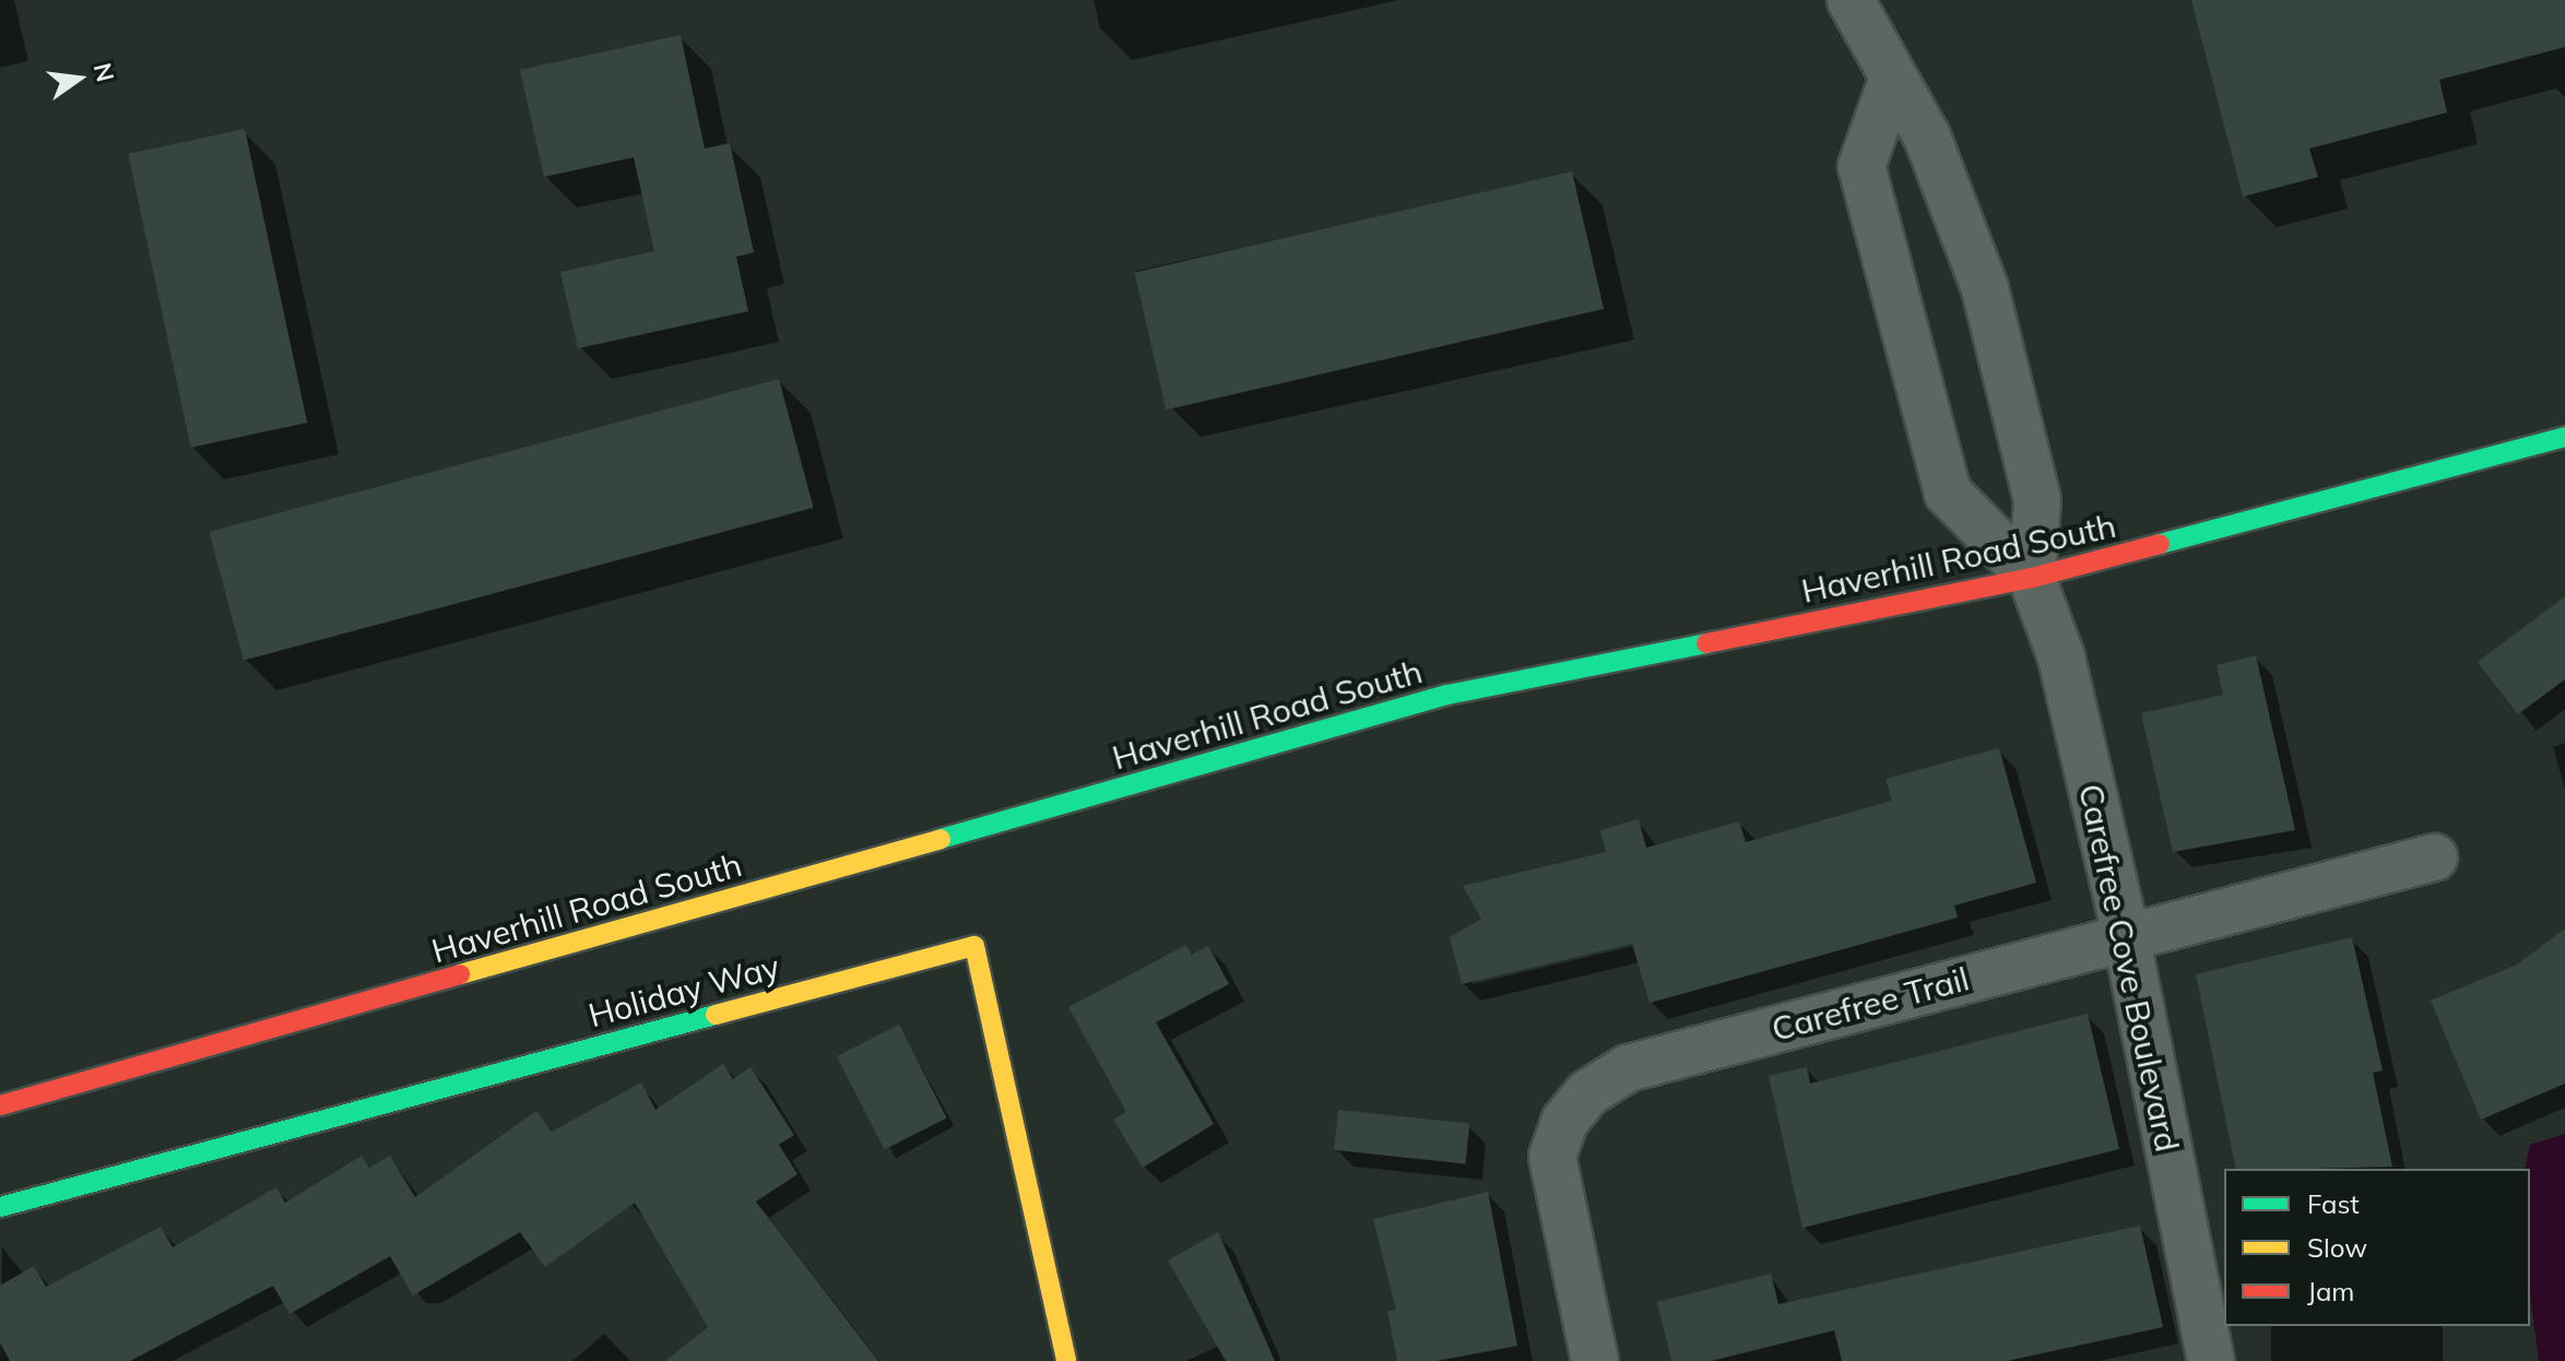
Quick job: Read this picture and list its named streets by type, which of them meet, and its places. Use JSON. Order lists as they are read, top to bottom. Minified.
{"streets":{"street":["Haverhill Road South","Carefree Cove Boulevard","Holiday Way","Carefree Trail"]},"crossings":[["Haverhill Road South","Carefree Cove Boulevard"],["Carefree Cove Boulevard","Carefree Trail"]],"legend":["Fast","Slow","Jam"],"north":"right"}
